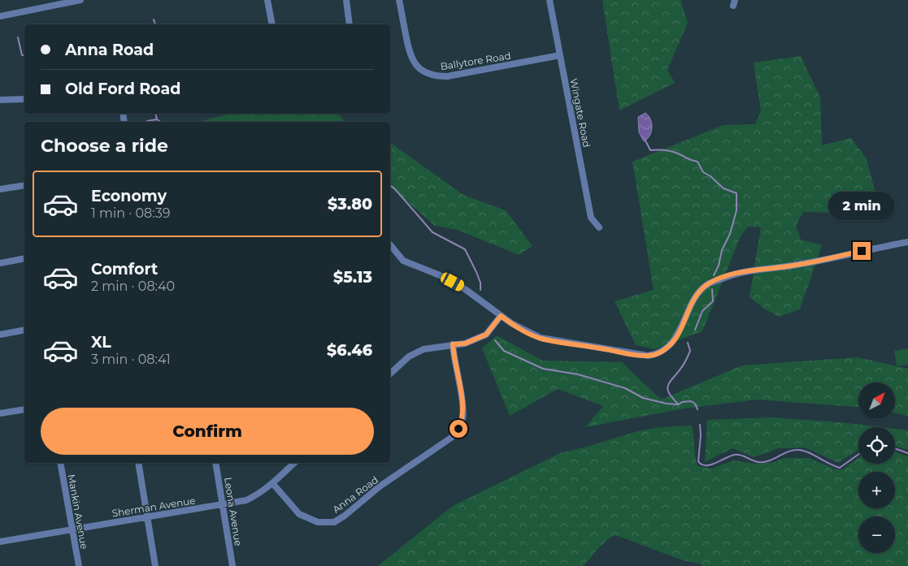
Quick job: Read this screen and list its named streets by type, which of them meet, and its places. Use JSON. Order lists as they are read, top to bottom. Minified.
{"streets":{"street":["Ballytore Road","Wingate Road","Anna Road","Sherman Avenue","Mankin Avenue","Leona Avenue"]},"crossings":[["Ballytore Road","Wingate Road"],["Anna Road","Sherman Avenue"],["Sherman Avenue","Mankin Avenue"],["Sherman Avenue","Leona Avenue"]],"north":"top right","page":{"banner":["Anna Road","Old Ford Road"],"heading":"Choose a ride","list":[{"name":"Economy","note":"1 min · 08:39","value":"$3.80"},{"name":"Comfort","note":"2 min · 08:40","value":"$5.13"},{"name":"XL","note":"3 min · 08:41","value":"$6.46"}],"bubble":"2 min","map_buttons":["+","−"],"buttons":"Confirm"}}
